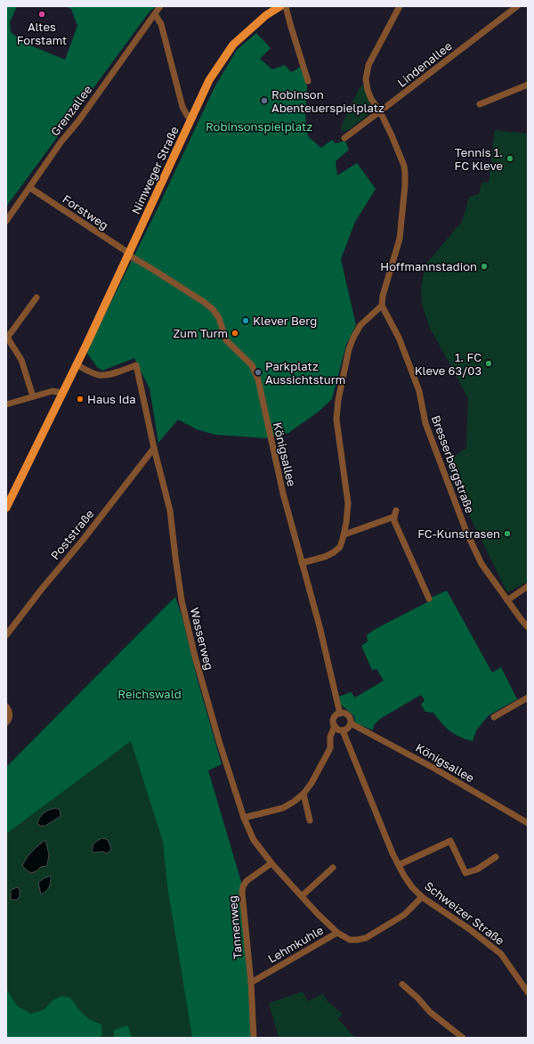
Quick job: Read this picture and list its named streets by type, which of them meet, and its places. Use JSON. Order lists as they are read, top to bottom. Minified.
{"streets":{"main road":["Nimweger Straße"],"street":["Lindenallee","Grenzallee","Forstweg","Königsallee","Bresserbergstraße","Poststraße","Wasserweg","Schweizer Straße","Tannenweg","Lehmkuhle"]},"crossings":[["Grenzallee","Forstweg"],["Nimweger Straße","Forstweg"],["Nimweger Straße","Königsallee"],["Nimweger Straße","Wasserweg"],["Forstweg","Königsallee"],["Königsallee","Schweizer Straße"],["Poststraße","Wasserweg"],["Wasserweg","Tannenweg"],["Wasserweg","Lehmkuhle"],["Schweizer Straße","Lehmkuhle"],["Tannenweg","Lehmkuhle"]],"parks":["Robinsonspielplatz","Reichswald"],"places":["Altes Forstamt","Robinson Abenteuerspielplatz","Tennis 1. FC Kleve","Hoffmannstadion","Klever Berg","Zum Turm","1. FC Kleve 63/03","Parkplatz Aussichtsturm","Haus Ida","FC-Kunstrasen"]}
